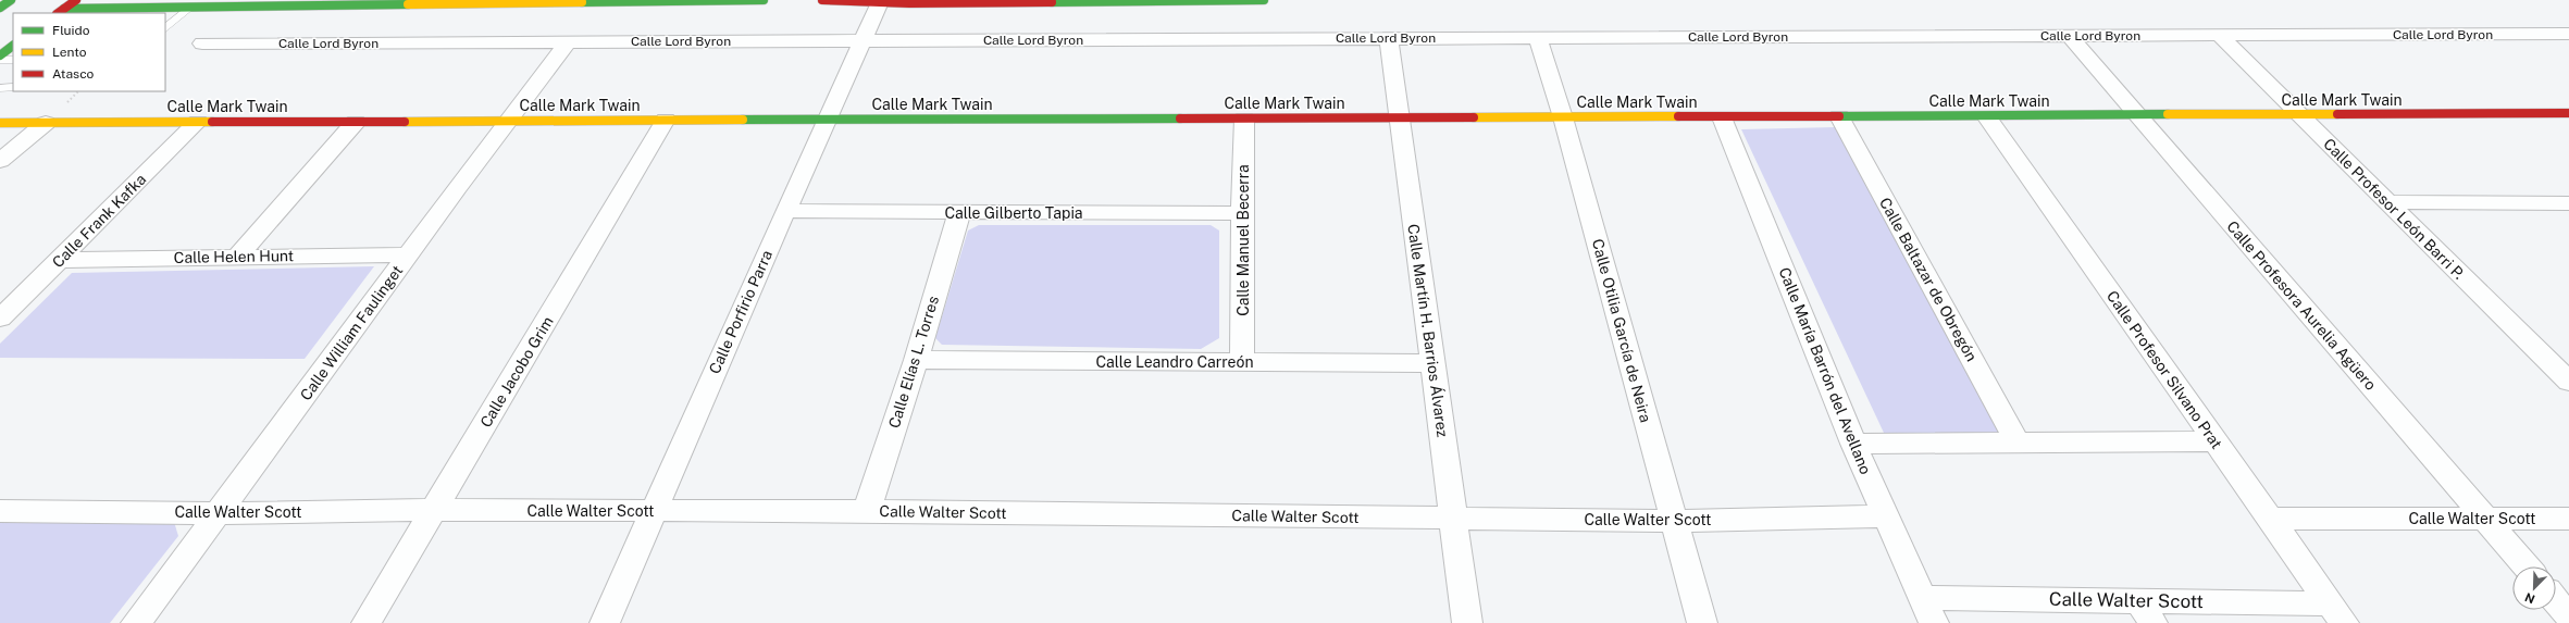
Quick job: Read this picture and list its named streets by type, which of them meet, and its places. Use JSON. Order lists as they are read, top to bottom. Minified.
{"streets":{"street":["Calle Lord Byron","Calle Mark Twain","Calle Profesor León Barri P.","Calle Gilberto Tapia","Calle Frank Kafka","Calle Manuel Becerra","Calle Helen Hunt","Calle Baltazar de Obregón","Calle Profesora Aurelia Agüero","Calle Porfirio Parra","Calle Martín H. Barrios Álvarez","Calle Otilia García de Neira","Calle William Faulinget","Calle Elías L. Torres","Calle Leandro Carreón","Calle Profesor Silvano Prat","Calle María Barrón del Avellano","Calle Jacobo Grim","Calle Walter Scott"]},"crossings":[["Calle Lord Byron","Calle Profesor León Barri P."],["Calle Lord Byron","Calle Profesora Aurelia Agüero"],["Calle Lord Byron","Calle Porfirio Parra"],["Calle Lord Byron","Calle Martín H. Barrios Álvarez"],["Calle Lord Byron","Calle Otilia García de Neira"],["Calle Lord Byron","Calle William Faulinget"],["Calle Mark Twain","Calle Profesor León Barri P."],["Calle Mark Twain","Calle Frank Kafka"],["Calle Mark Twain","Calle Manuel Becerra"],["Calle Mark Twain","Calle Baltazar de Obregón"],["Calle Mark Twain","Calle Profesora Aurelia Agüero"],["Calle Mark Twain","Calle Porfirio Parra"],["Calle Mark Twain","Calle Martín H. Barrios Álvarez"],["Calle Mark Twain","Calle Otilia García de Neira"],["Calle Mark Twain","Calle William Faulinget"],["Calle Mark Twain","Calle Profesor Silvano Prat"],["Calle Mark Twain","Calle María Barrón del Avellano"],["Calle Mark Twain","Calle Jacobo Grim"],["Calle Gilberto Tapia","Calle Manuel Becerra"],["Calle Gilberto Tapia","Calle Porfirio Parra"],["Calle Gilberto Tapia","Calle Elías L. Torres"],["Calle Frank Kafka","Calle Helen Hunt"],["Calle Manuel Becerra","Calle Leandro Carreón"],["Calle Helen Hunt","Calle William Faulinget"],["Calle Profesora Aurelia Agüero","Calle Walter Scott"],["Calle Porfirio Parra","Calle Walter Scott"],["Calle Martín H. Barrios Álvarez","Calle Leandro Carreón"],["Calle Martín H. Barrios Álvarez","Calle Walter Scott"],["Calle Otilia García de Neira","Calle Walter Scott"],["Calle William Faulinget","Calle Walter Scott"],["Calle Elías L. Torres","Calle Leandro Carreón"],["Calle Elías L. Torres","Calle Walter Scott"],["Calle Profesor Silvano Prat","Calle Walter Scott"],["Calle María Barrón del Avellano","Calle Walter Scott"],["Calle Jacobo Grim","Calle Walter Scott"]],"legend":["Fluido","Lento","Atasco"],"north":"bottom left"}
